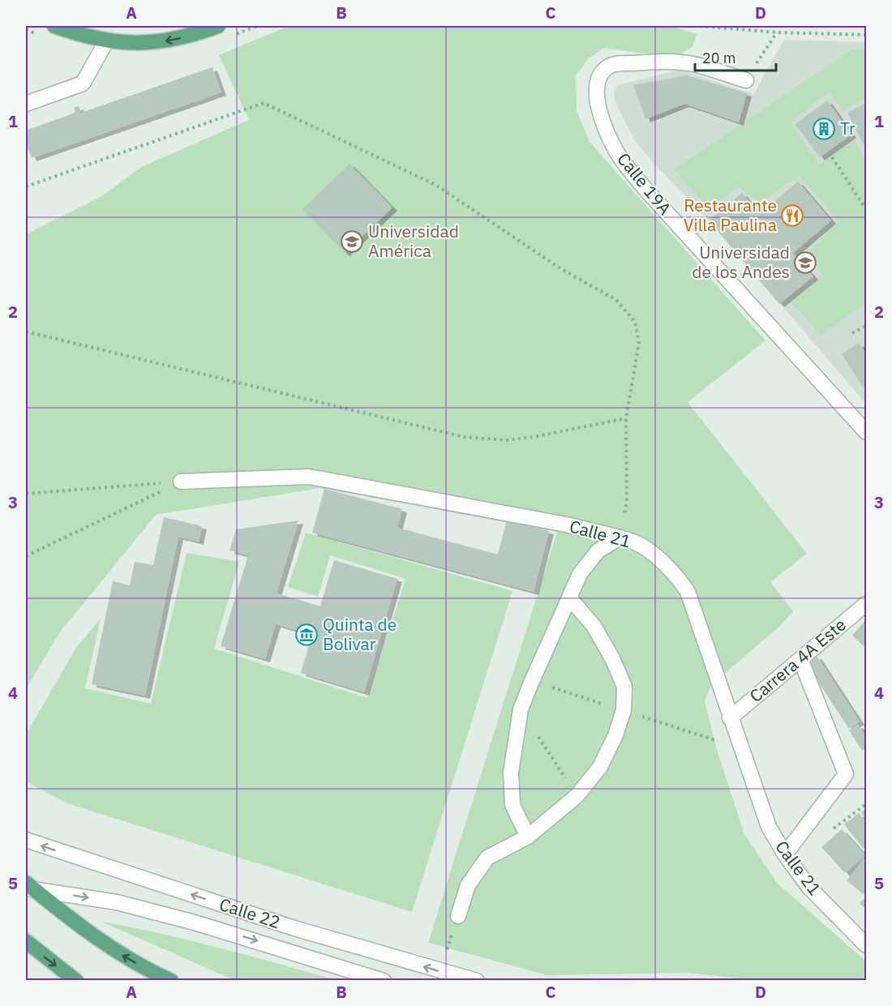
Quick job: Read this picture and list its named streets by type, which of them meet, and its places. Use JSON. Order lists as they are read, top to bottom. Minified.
{"streets":{"street":["Calle 19A","Calle 21","Carrera 4A Este","Calle 22"]},"crossings":[["Calle 21","Carrera 4A Este"]],"places":{"building":["Tr"],"restaurant":["Restaurante Villa Paulina"],"school or university":["Universidad América","Universidad de los Andes"],"museum":["Quinta de Bolivar"]},"scale_bar":"20 m","grid":{"columns":["A","B","C","D"],"rows":["1","2","3","4","5"]}}
